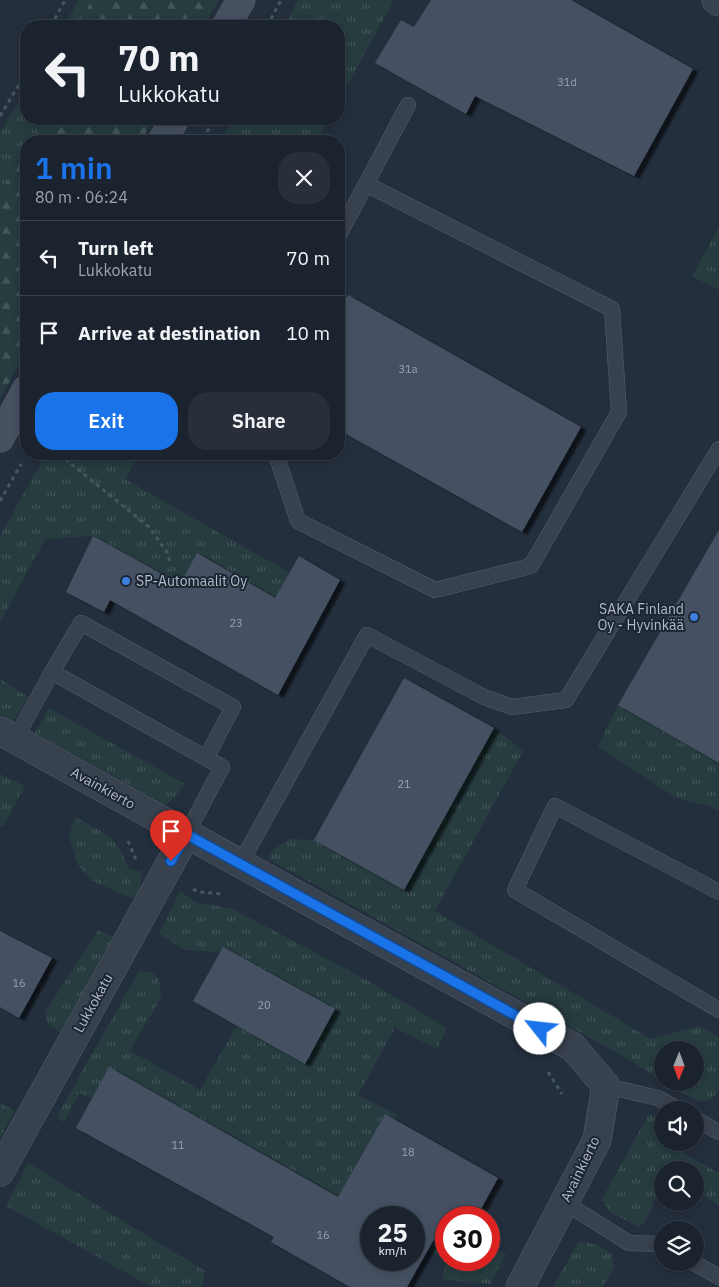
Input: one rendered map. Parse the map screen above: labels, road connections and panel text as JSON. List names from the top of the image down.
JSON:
{
  "streets": {
    "street": ["Avainkierto", "Lukkokatu"]
  },
  "crossings": [
    ["Avainkierto", "Lukkokatu"]
  ],
  "places": ["SP-Automaalit Oy", "SAKA Finland Oy - Hyvinkää"],
  "house_numbers": [
    "31d",
    "31a",
    "23",
    "21",
    "16",
    "20",
    "11",
    "18",
    "16"
  ],
  "north": "bottom",
  "page": {
    "turn": ["70 m", "Lukkokatu"],
    "heading": ["1 min", "80 m · 06:24"],
    "list": [
      {
        "name": "Turn left",
        "note": "Lukkokatu",
        "value": "70 m"
      },
      {
        "name": "Arrive at destination",
        "value": "10 m"
      }
    ],
    "buttons": ["Exit", "Share"],
    "speed": "25 km/h",
    "limit": "30"
  }
}
